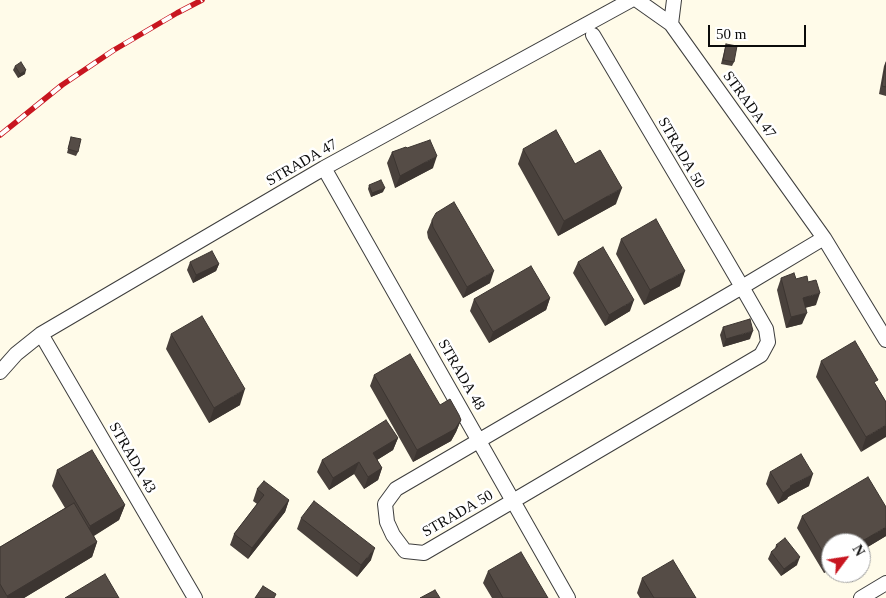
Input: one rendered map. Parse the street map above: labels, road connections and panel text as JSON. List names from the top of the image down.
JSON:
{
  "streets": {
    "street": [
      "STRADA 47",
      "STRADA 50",
      "STRADA 48",
      "STRADA 43"
    ]
  },
  "crossings": [
    ["STRADA 47", "STRADA 50"],
    ["STRADA 47", "STRADA 48"],
    ["STRADA 47", "STRADA 43"],
    ["STRADA 50", "STRADA 48"]
  ],
  "scale_bar": "50 m",
  "north": "top right"
}
